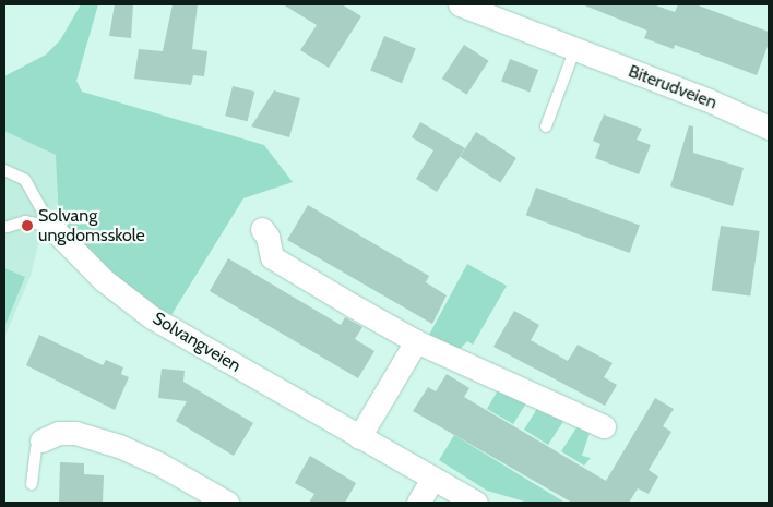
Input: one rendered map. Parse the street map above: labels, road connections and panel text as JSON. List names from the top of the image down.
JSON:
{
  "streets": {
    "street": ["Biterudveien", "Solvangveien"]
  },
  "places": ["Solvang ungdomsskole"]
}
